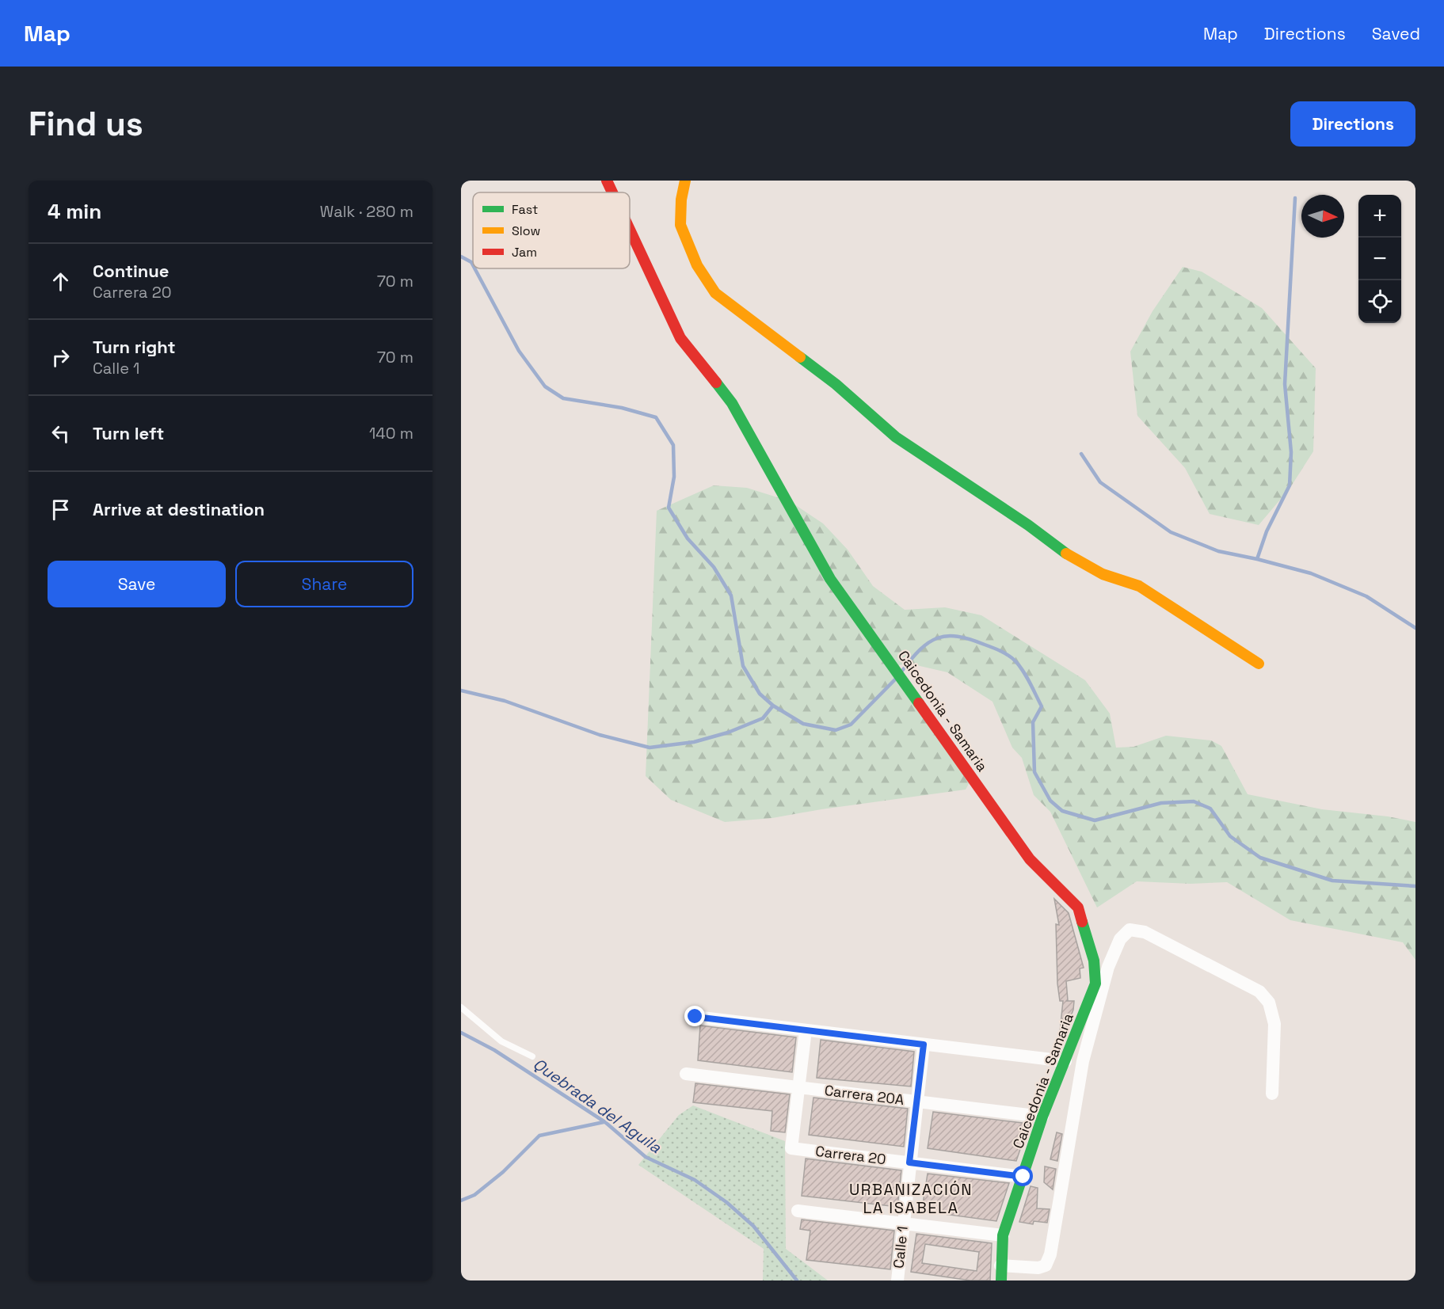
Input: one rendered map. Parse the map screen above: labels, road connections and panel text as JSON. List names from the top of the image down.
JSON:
{
  "streets": {
    "street": [
      "Caicedonia - Samaria",
      "Carrera 20A",
      "Carrera 20",
      "Calle 1"
    ]
  },
  "crossings": [
    ["Caicedonia - Samaria", "Carrera 20A"],
    ["Caicedonia - Samaria", "Carrera 20"],
    ["Carrera 20A", "Carrera 20"],
    ["Carrera 20A", "Calle 1"],
    ["Carrera 20", "Calle 1"]
  ],
  "districts": ["URBANIZACIÓN LA ISABELA"],
  "water": ["Quebrada del Aguila"],
  "legend": ["Fast", "Slow", "Jam"],
  "north": "right",
  "page": {
    "header": "Map",
    "nav": ["Map", "Directions", "Saved"],
    "buttons": [
      "Directions",
      ["Save", "Share"]
    ],
    "title": "Find us",
    "heading": ["4 min", "Walk · 280 m"],
    "map_buttons": ["+", "−"],
    "list": [
      ["Continue", "Carrera 20", "70 m"],
      ["Turn right", "Calle 1", "70 m"],
      ["Turn left", "140 m"],
      "Arrive at destination"
    ]
  }
}
